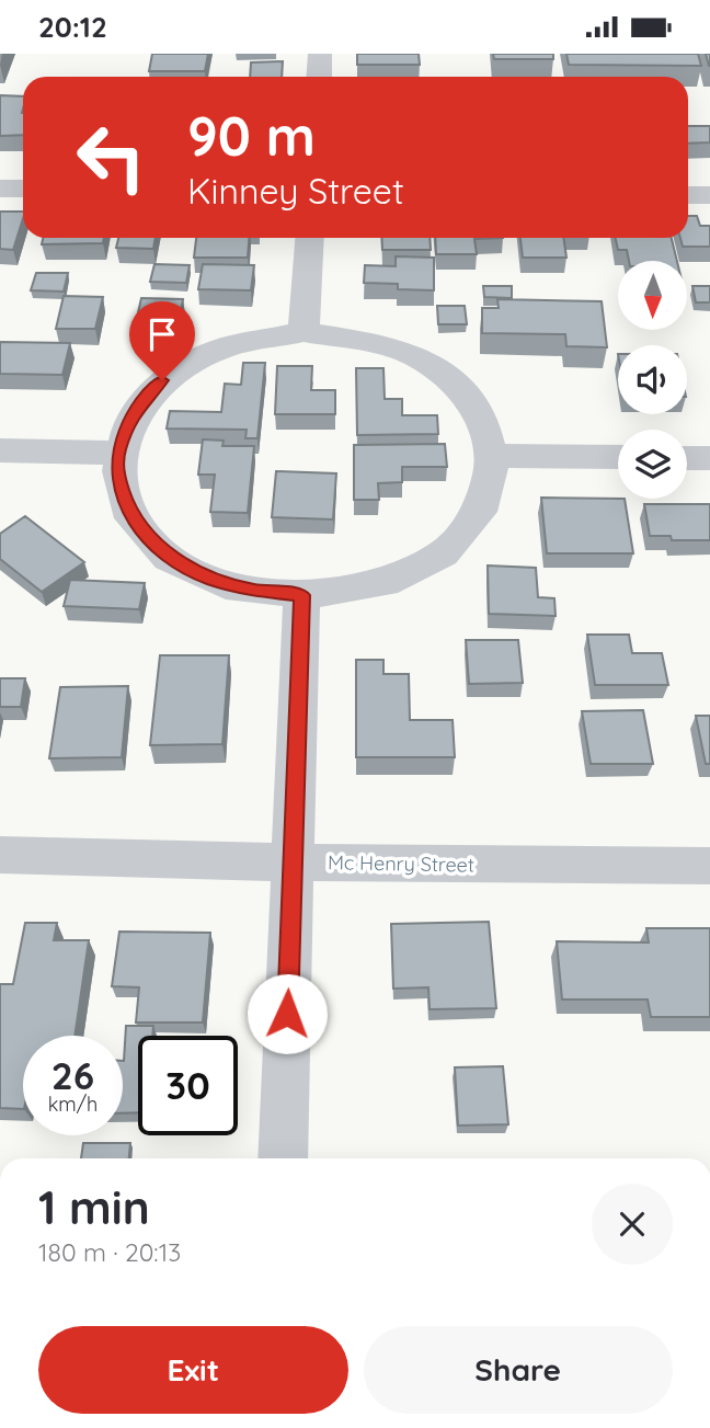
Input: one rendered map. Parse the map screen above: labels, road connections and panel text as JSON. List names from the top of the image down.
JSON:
{
  "streets": {
    "street": ["Mc Henry Street"]
  },
  "north": "bottom",
  "page": {
    "status": "20:12",
    "turn": ["90 m", "Kinney Street"],
    "speed": "26 km/h",
    "limit": "30",
    "heading": ["1 min", "180 m · 20:13"],
    "buttons": ["Exit", "Share"]
  }
}
